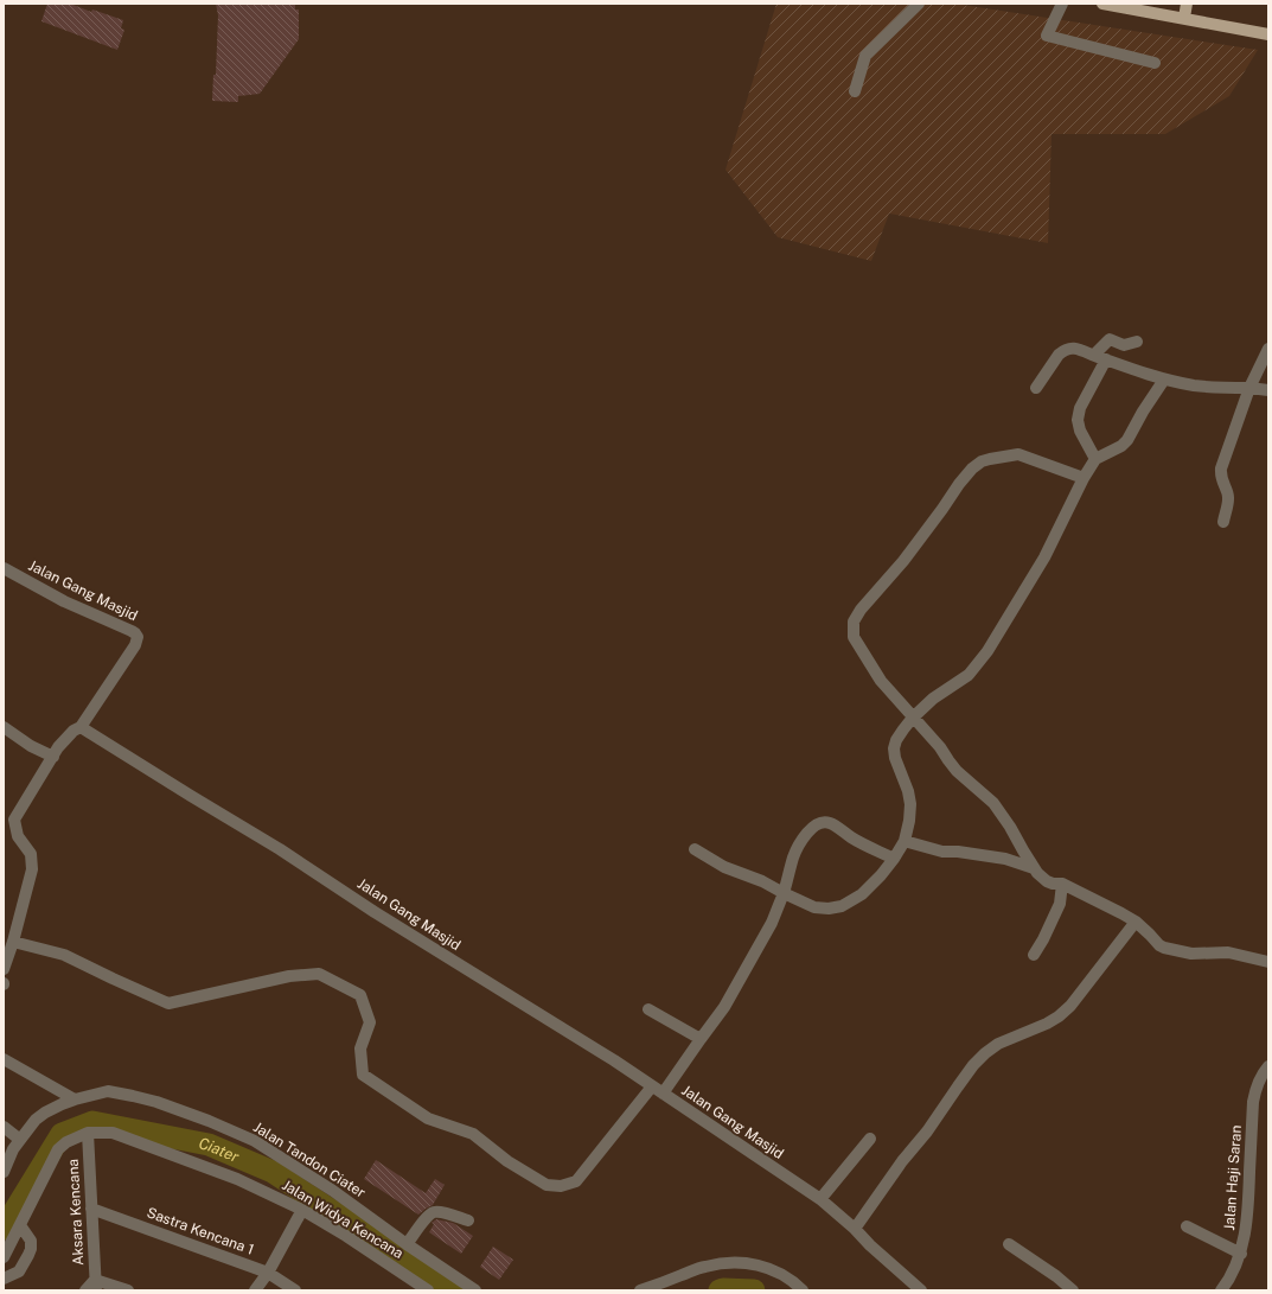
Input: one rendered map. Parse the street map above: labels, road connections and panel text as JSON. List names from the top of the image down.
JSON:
{
  "streets": {
    "street": [
      "Jalan Gang Masjid",
      "Jalan Tandon Ciater",
      "Jalan Haji Saran",
      "Aksara Kencana",
      "Jalan Widya Kencana",
      "Sastra Kencana 1"
    ]
  },
  "crossings": [
    ["Aksara Kencana", "Jalan Widya Kencana"],
    ["Aksara Kencana", "Sastra Kencana 1"]
  ],
  "water": ["Ciater"]
}
